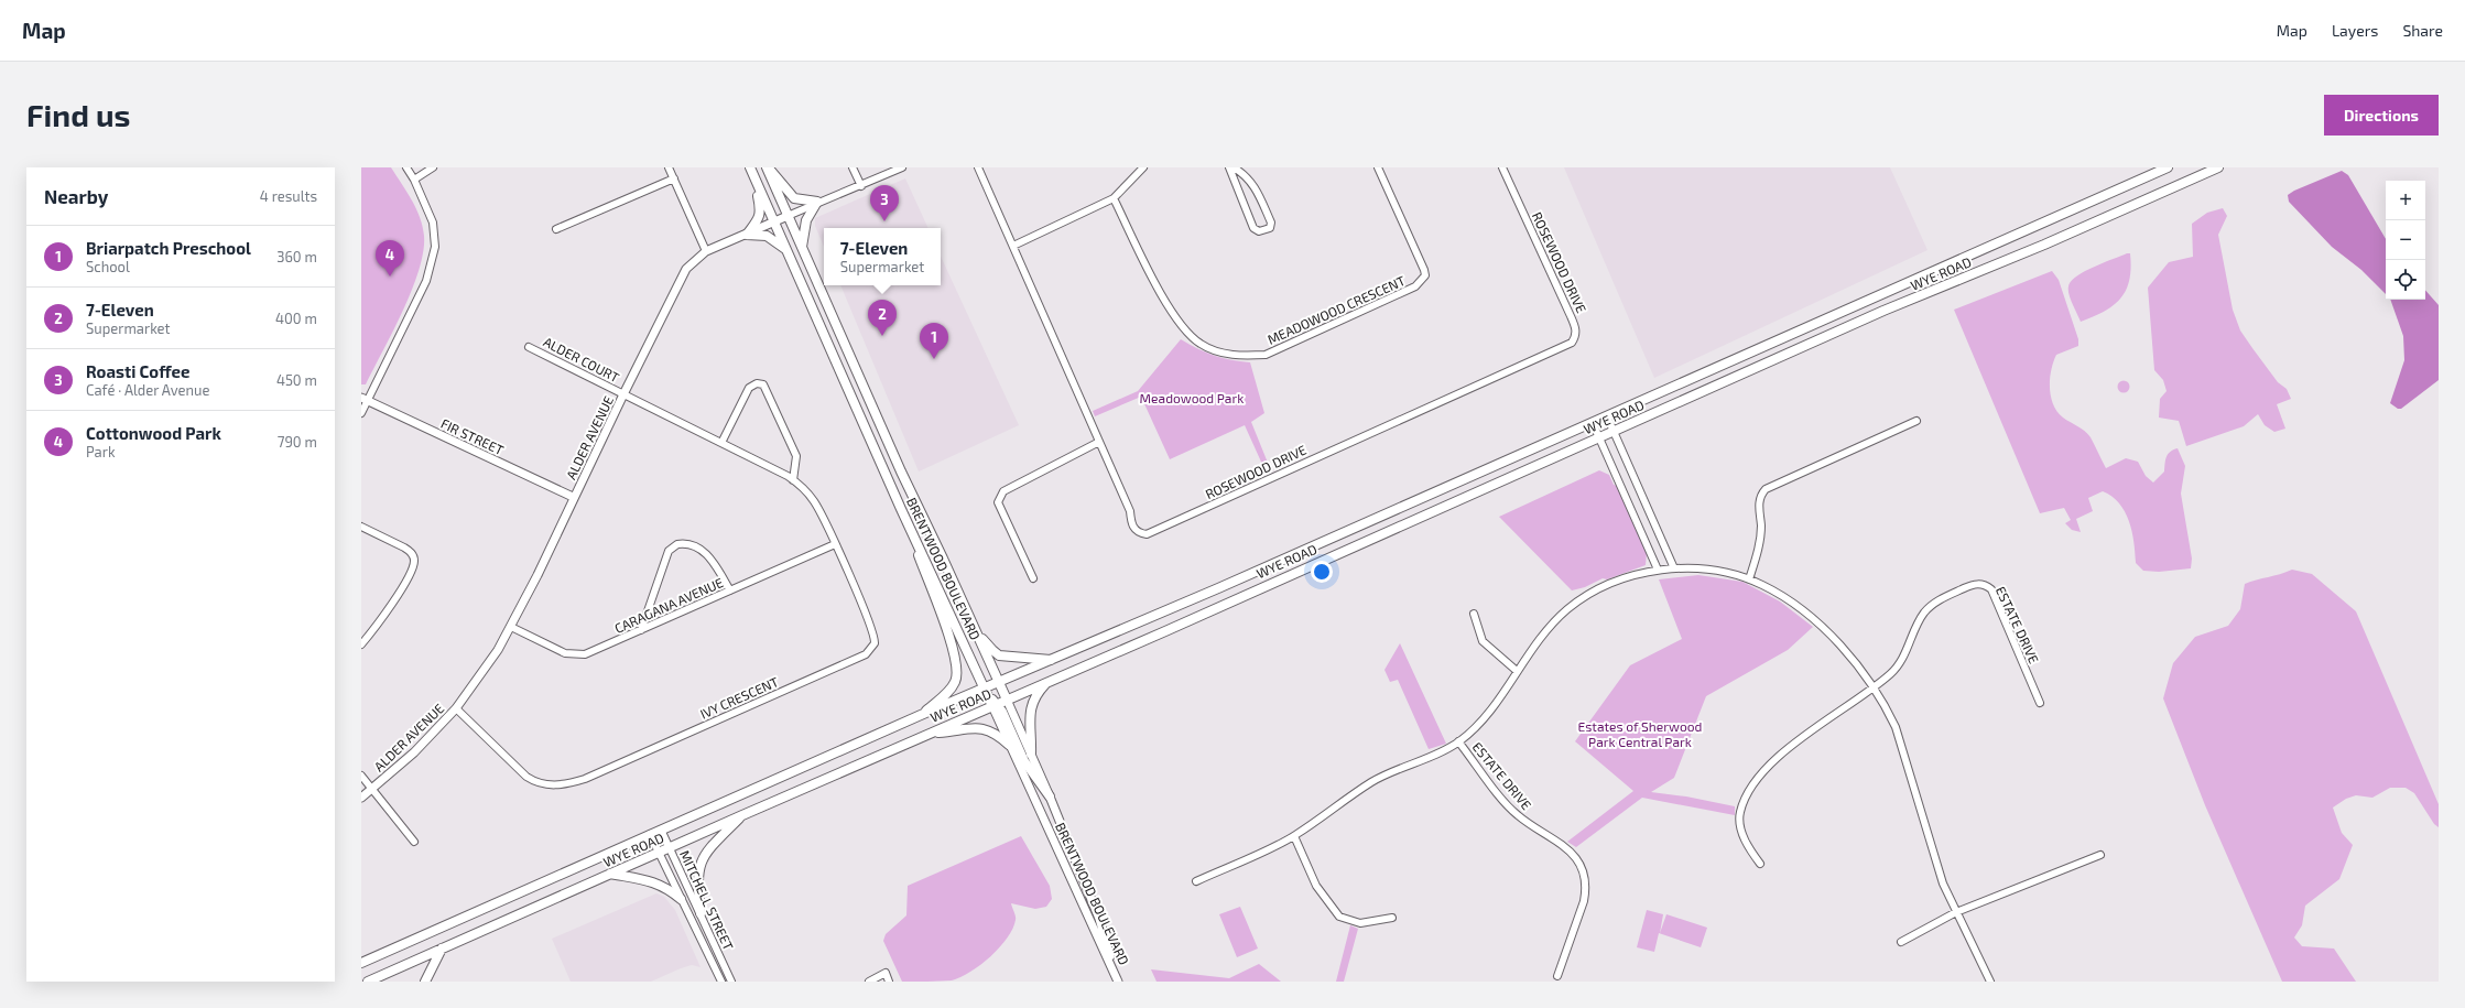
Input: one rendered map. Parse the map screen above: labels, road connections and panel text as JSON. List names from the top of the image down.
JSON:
{
  "streets": {
    "main road": ["WYE ROAD", "BRENTWOOD BOULEVARD"],
    "street": [
      "ROSEWOOD DRIVE",
      "MEADOWOOD CRESCENT",
      "ALDER COURT",
      "FIR STREET",
      "ALDER AVENUE",
      "CARAGANA AVENUE",
      "ESTATE DRIVE",
      "IVY CRESCENT",
      "MITCHELL STREET"
    ]
  },
  "crossings": [
    ["WYE ROAD", "BRENTWOOD BOULEVARD"],
    ["WYE ROAD", "MITCHELL STREET"],
    ["ALDER COURT", "ALDER AVENUE"],
    ["ALDER COURT", "IVY CRESCENT"],
    ["FIR STREET", "ALDER AVENUE"],
    ["ALDER AVENUE", "BRENTWOOD BOULEVARD"],
    ["ALDER AVENUE", "CARAGANA AVENUE"],
    ["ALDER AVENUE", "IVY CRESCENT"],
    ["CARAGANA AVENUE", "IVY CRESCENT"]
  ],
  "parks": ["Meadowood Park", "Estates of Sherwood Park Central Park"],
  "page": {
    "header": "Map",
    "nav": ["Map", "Layers", "Share"],
    "buttons": "Directions",
    "title": "Find us",
    "heading": ["Nearby", "4 results"],
    "map_buttons": ["+", "−"],
    "pins": [
      "3",
      "4",
      "2",
      "1"
    ],
    "list": [
      {
        "mark": "1",
        "name": "Briarpatch Preschool",
        "note": "School",
        "value": "360 m"
      },
      {
        "mark": "2",
        "name": "7-Eleven",
        "note": "Supermarket",
        "value": "400 m"
      },
      {
        "mark": "3",
        "name": "Roasti Coffee",
        "note": "Café · Alder Avenue",
        "value": "450 m"
      },
      {
        "mark": "4",
        "name": "Cottonwood Park",
        "note": "Park",
        "value": "790 m"
      }
    ],
    "popup": ["7-Eleven", "Supermarket"]
  }
}
